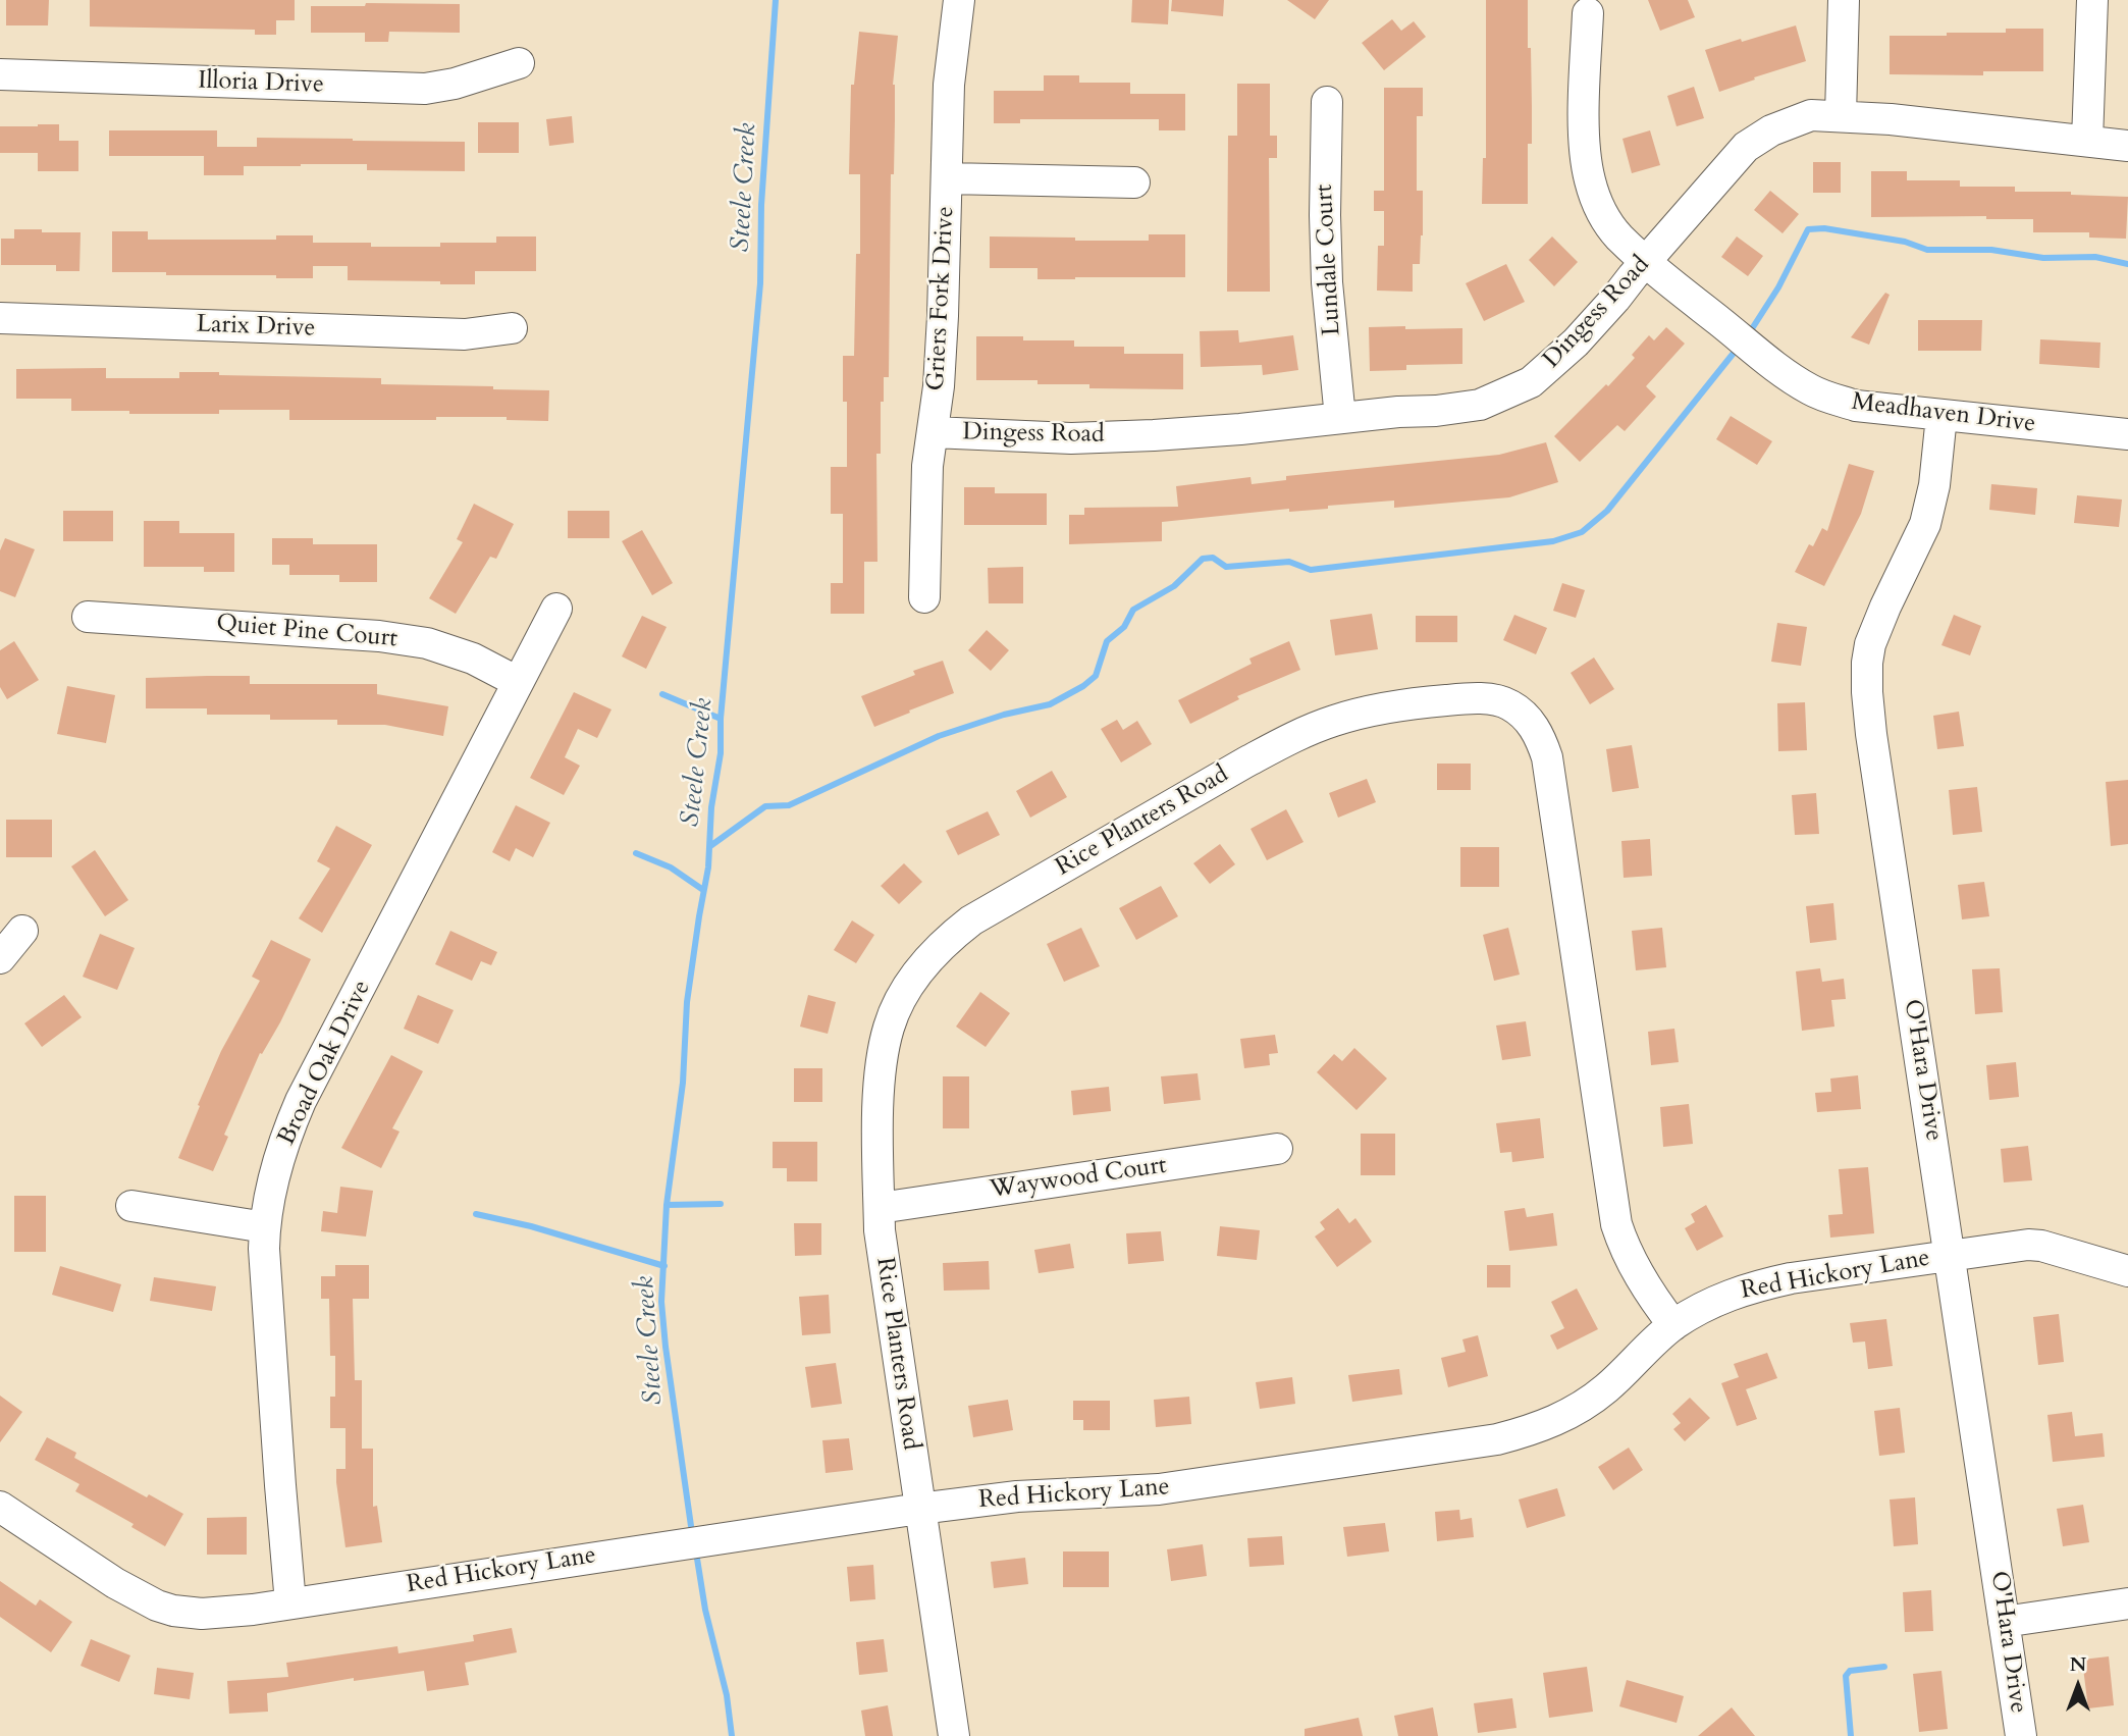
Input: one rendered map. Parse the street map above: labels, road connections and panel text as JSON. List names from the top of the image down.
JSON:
{
  "streets": {
    "street": [
      "Illoria Drive",
      "Lundale Court",
      "Griers Fork Drive",
      "Dingess Road",
      "Larix Drive",
      "Meadhaven Drive",
      "Quiet Pine Court",
      "Rice Planters Road",
      "Broad Oak Drive",
      "O'Hara Drive",
      "Waywood Court",
      "Red Hickory Lane"
    ]
  },
  "crossings": [
    ["Lundale Court", "Dingess Road"],
    ["Griers Fork Drive", "Dingess Road"],
    ["Dingess Road", "Meadhaven Drive"],
    ["Meadhaven Drive", "O'Hara Drive"],
    ["Quiet Pine Court", "Broad Oak Drive"],
    ["Rice Planters Road", "Waywood Court"],
    ["Rice Planters Road", "Red Hickory Lane"],
    ["Broad Oak Drive", "Red Hickory Lane"],
    ["O'Hara Drive", "Red Hickory Lane"]
  ],
  "water": ["Steele Creek"],
  "north": "top"
}
